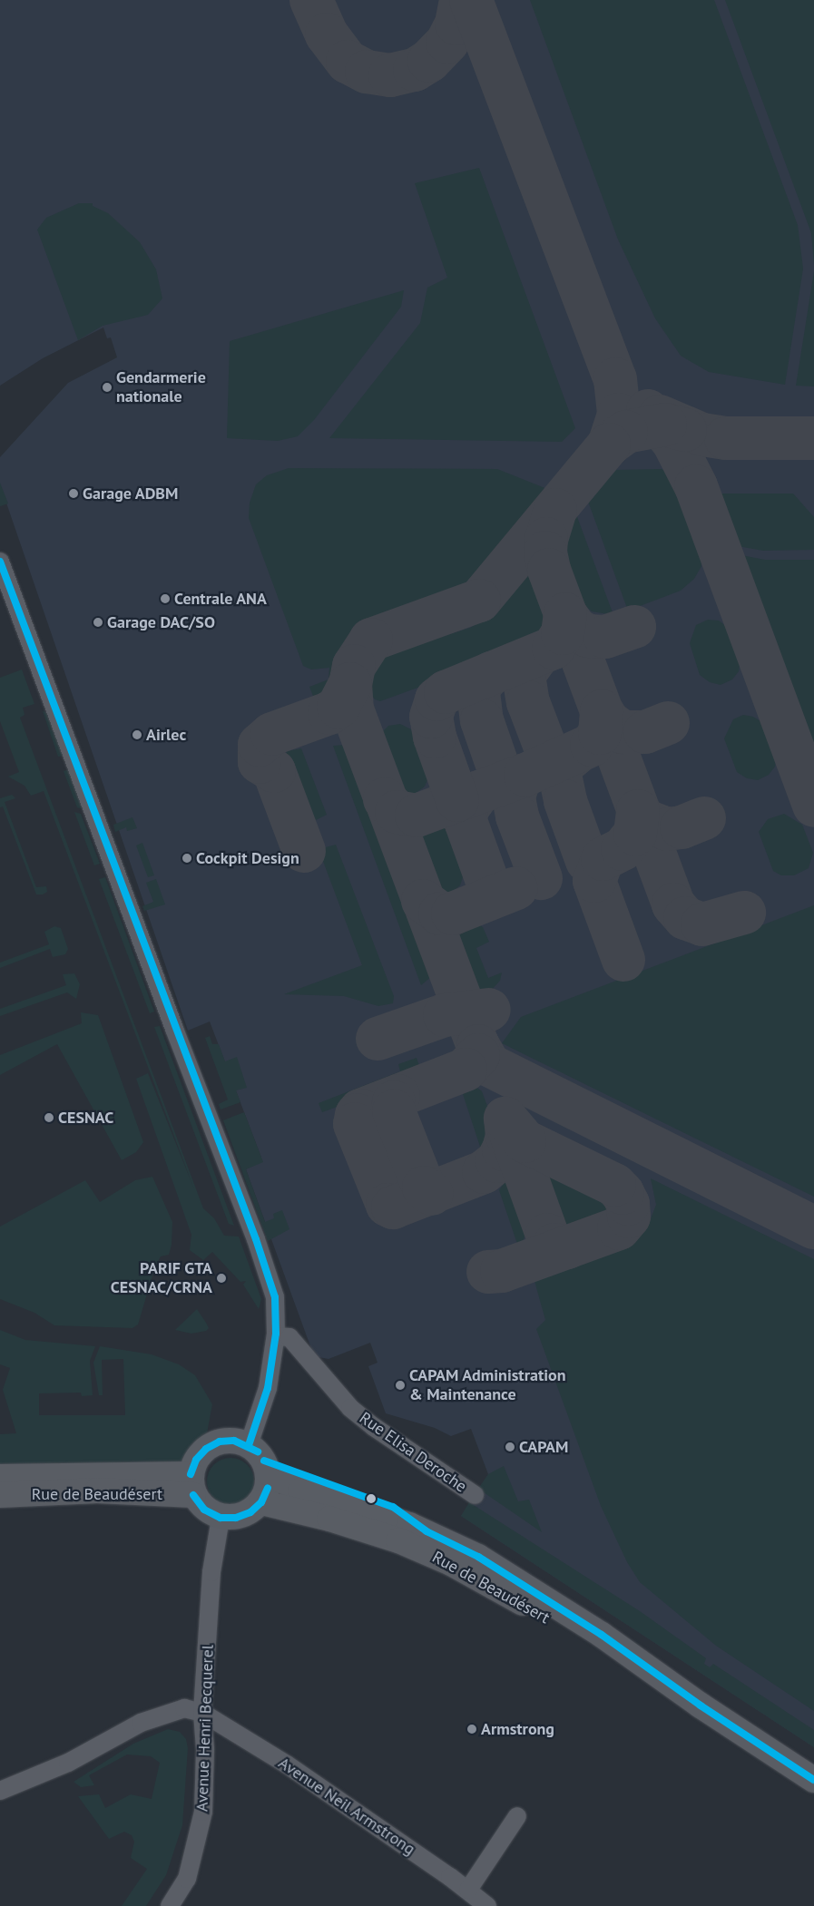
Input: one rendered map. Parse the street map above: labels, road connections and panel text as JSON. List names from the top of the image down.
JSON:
{
  "streets": {
    "main road": ["Rue de Beaudésert"],
    "street": ["Rue Elisa Deroche", "Avenue Henri Becquerel", "Avenue Neil Armstrong"]
  },
  "crossings": [
    ["Rue de Beaudésert", "Avenue Henri Becquerel"],
    ["Avenue Henri Becquerel", "Avenue Neil Armstrong"]
  ],
  "places": [
    "Gendarmerie nationale",
    "Garage ADBM",
    "Centrale ANA",
    "Garage DAC/SO",
    "Airlec",
    "Cockpit Design",
    "CESNAC",
    "PARIF GTA CESNAC/CRNA",
    "CAPAM Administration & Maintenance",
    "CAPAM",
    "Armstrong"
  ]
}
